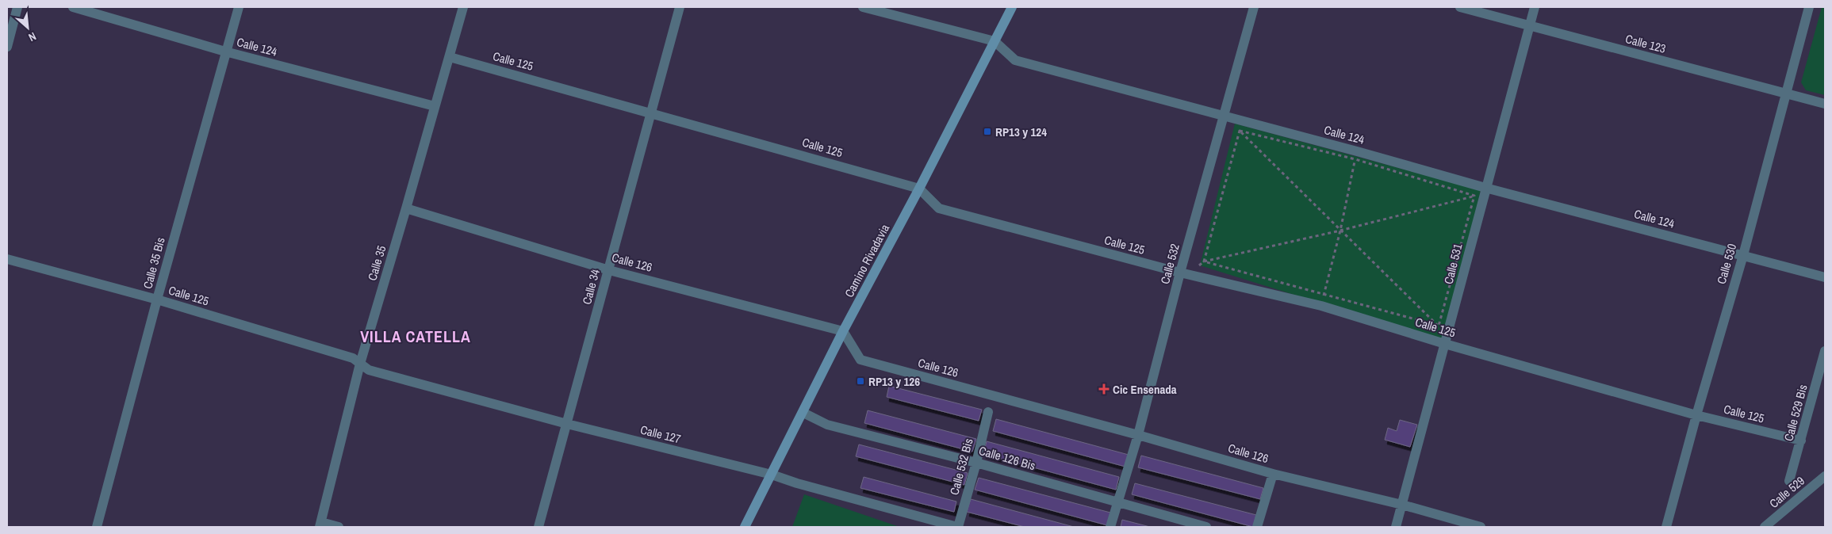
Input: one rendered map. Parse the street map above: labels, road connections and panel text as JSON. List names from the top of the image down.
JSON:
{
  "streets": {
    "main road": ["Camino Rivadavia"],
    "street": [
      "Calle 123",
      "Calle 124",
      "Calle 125",
      "Calle 126",
      "Calle 35 Bis",
      "Calle 35",
      "Calle 532",
      "Calle 531",
      "Calle 530",
      "Calle 34",
      "Calle 529 Bis",
      "Calle 127",
      "Calle 126 Bis",
      "Calle 532 Bis",
      "Calle 529"
    ]
  },
  "crossings": [
    ["Calle 123", "Calle 531"],
    ["Calle 123", "Calle 530"],
    ["Calle 124", "Camino Rivadavia"],
    ["Calle 124", "Calle 35 Bis"],
    ["Calle 124", "Calle 35"],
    ["Calle 124", "Calle 532"],
    ["Calle 124", "Calle 531"],
    ["Calle 124", "Calle 530"],
    ["Calle 125", "Camino Rivadavia"],
    ["Calle 125", "Calle 35 Bis"],
    ["Calle 125", "Calle 35"],
    ["Calle 125", "Calle 532"],
    ["Calle 125", "Calle 531"],
    ["Calle 125", "Calle 530"],
    ["Calle 125", "Calle 34"],
    ["Calle 125", "Calle 529 Bis"],
    ["Calle 125", "Calle 127"],
    ["Camino Rivadavia", "Calle 126"],
    ["Camino Rivadavia", "Calle 127"],
    ["Camino Rivadavia", "Calle 126 Bis"],
    ["Calle 126", "Calle 35"],
    ["Calle 126", "Calle 532"],
    ["Calle 126", "Calle 531"],
    ["Calle 126", "Calle 34"],
    ["Calle 35", "Calle 127"],
    ["Calle 532", "Calle 126 Bis"],
    ["Calle 34", "Calle 127"],
    ["Calle 127", "Calle 532 Bis"],
    ["Calle 126 Bis", "Calle 532 Bis"]
  ],
  "districts": ["VILLA CATELLA"],
  "places": {
    "transit": ["RP13 y 124", "RP13 y 126"],
    "health": ["Cic Ensenada"]
  },
  "north": "bottom right"
}
